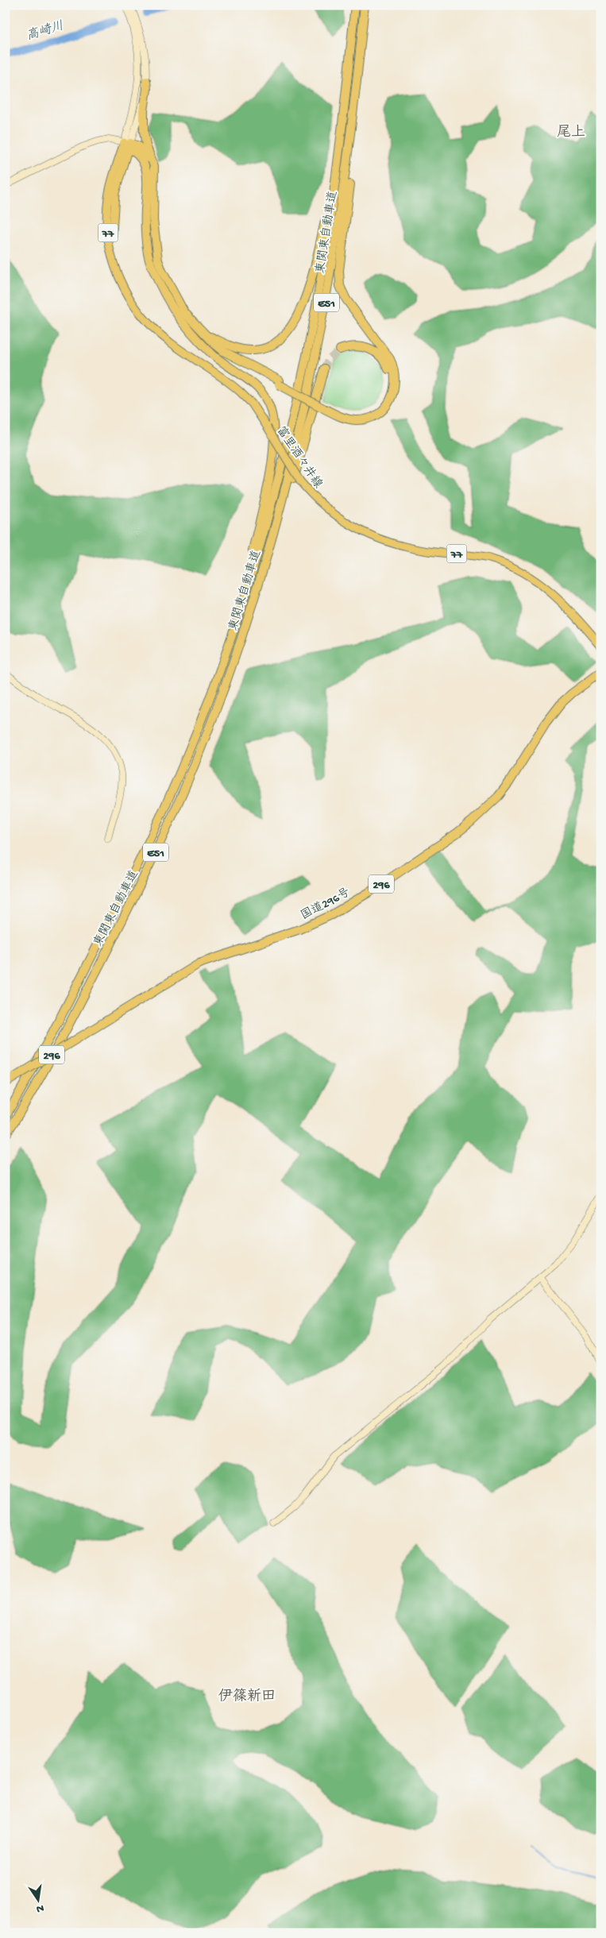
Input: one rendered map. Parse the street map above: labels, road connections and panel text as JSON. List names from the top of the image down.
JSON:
{
  "streets": {
    "highway": [
      "東関東自動車道",
      "E51",
      "296",
      "国道296号"
    ],
    "main road": ["77", "富里酒々井線"]
  },
  "districts": ["尾上", "伊篠新田"],
  "water": ["高崎川"],
  "north": "bottom"
}
